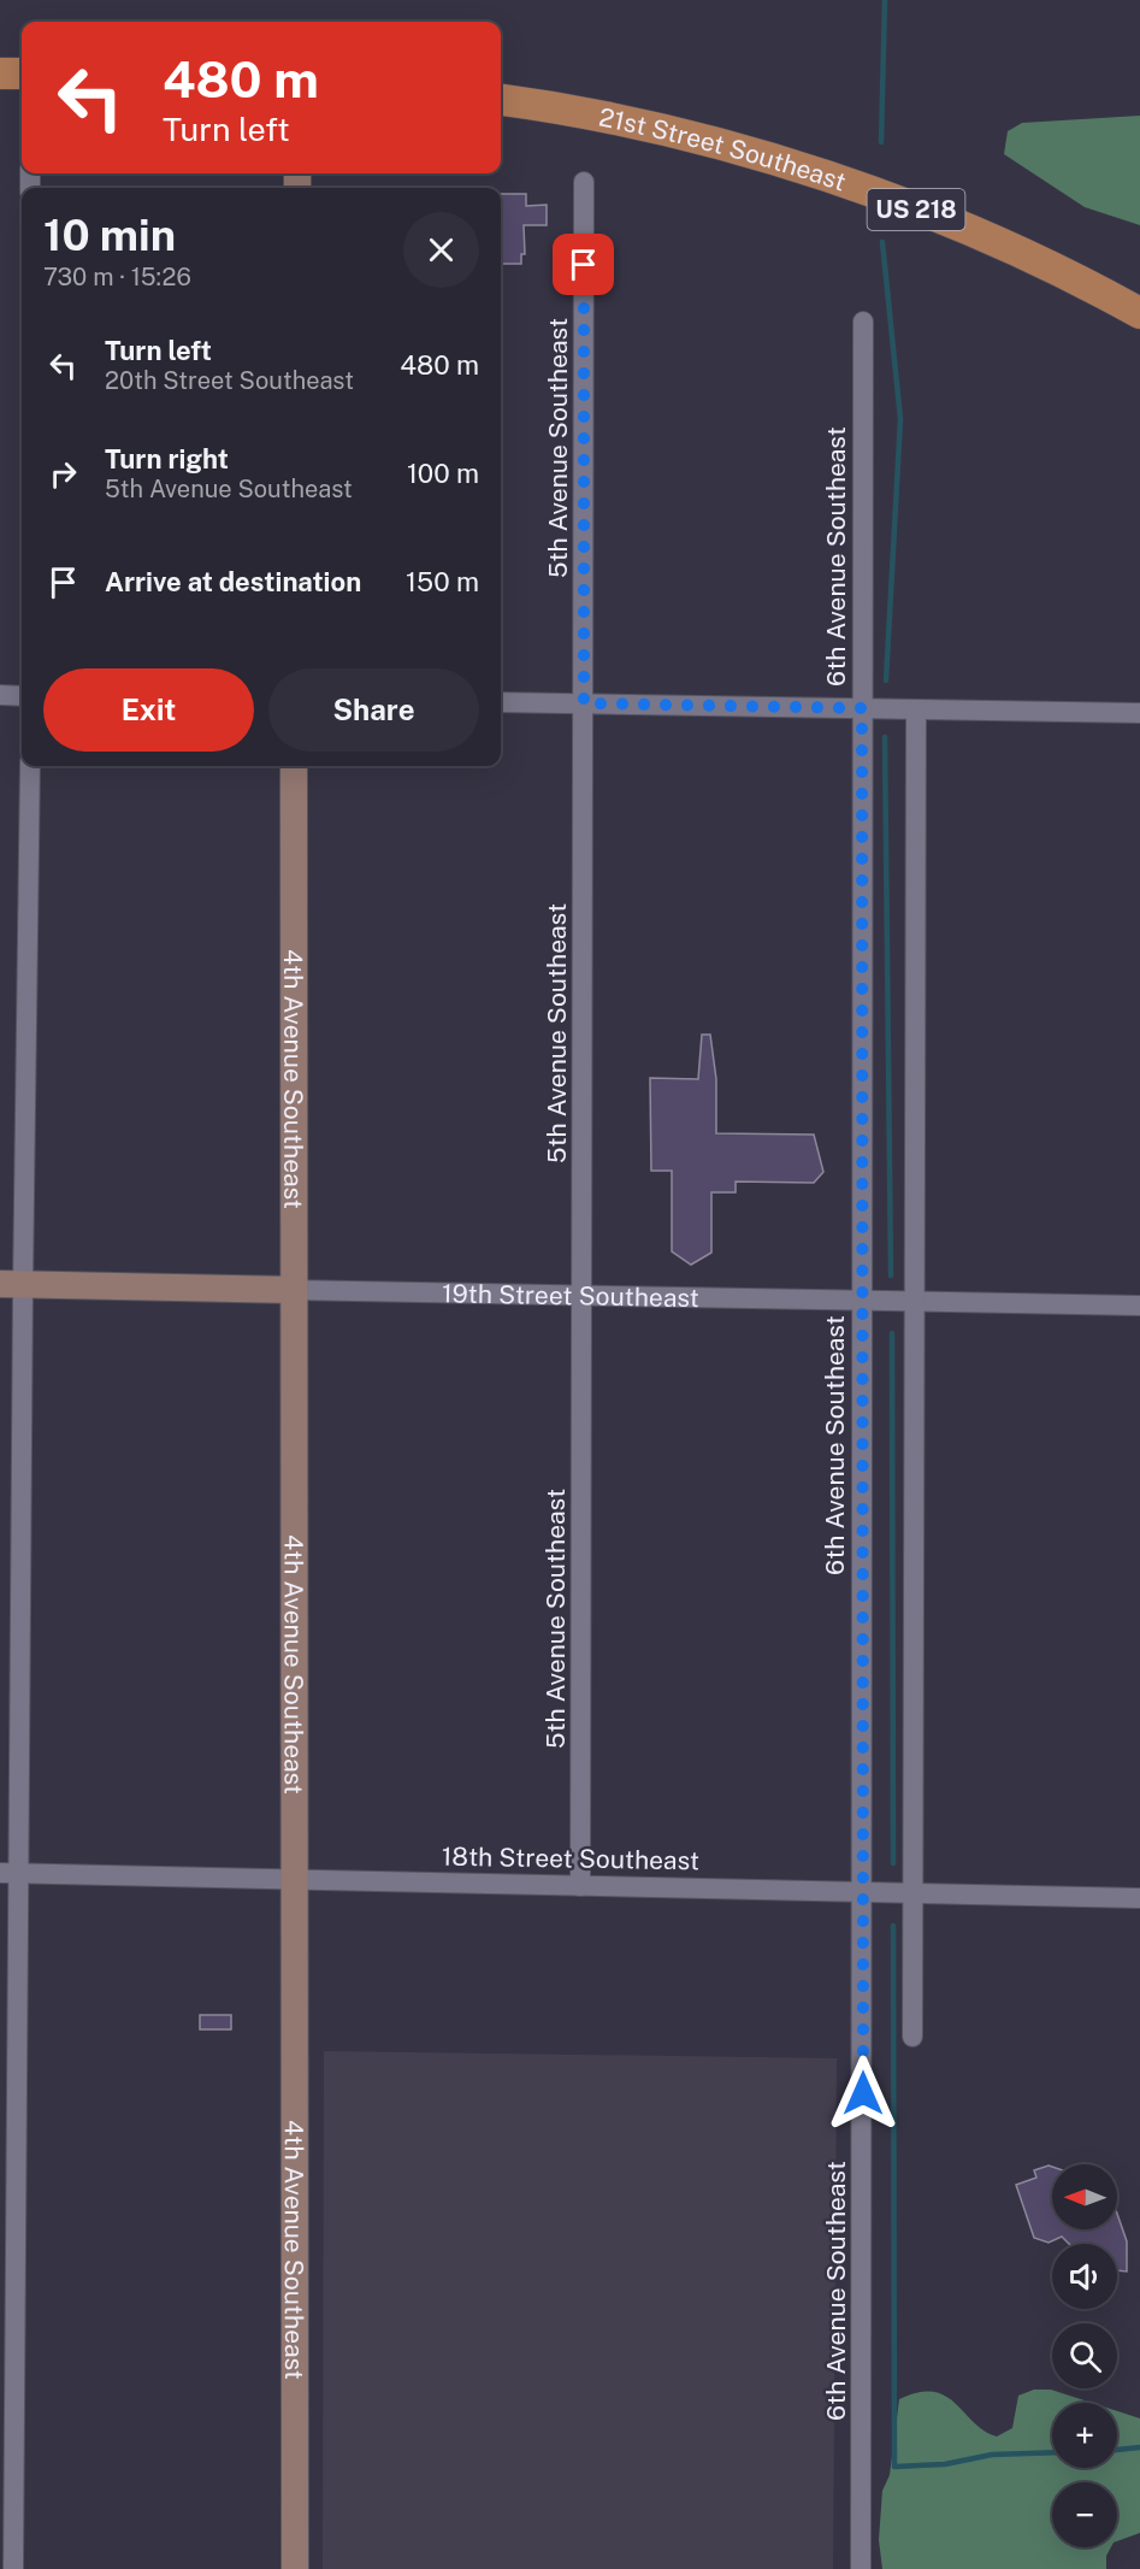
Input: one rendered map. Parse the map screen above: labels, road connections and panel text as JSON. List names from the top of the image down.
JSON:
{
  "streets": {
    "main road": ["21st Street Southeast", "US 218"],
    "street": [
      "5th Avenue Southeast",
      "6th Avenue Southeast",
      "4th Avenue Southeast",
      "19th Street Southeast",
      "18th Street Southeast"
    ]
  },
  "crossings": [
    ["5th Avenue Southeast", "19th Street Southeast"],
    ["5th Avenue Southeast", "18th Street Southeast"],
    ["6th Avenue Southeast", "19th Street Southeast"],
    ["6th Avenue Southeast", "18th Street Southeast"],
    ["4th Avenue Southeast", "19th Street Southeast"],
    ["4th Avenue Southeast", "18th Street Southeast"]
  ],
  "north": "left",
  "page": {
    "turn": ["480 m", "Turn left"],
    "heading": ["10 min", "730 m · 15:26"],
    "list": [
      {
        "name": "Turn left",
        "note": "20th Street Southeast",
        "value": "480 m"
      },
      {
        "name": "Turn right",
        "note": "5th Avenue Southeast",
        "value": "100 m"
      },
      {
        "name": "Arrive at destination",
        "value": "150 m"
      }
    ],
    "buttons": ["Exit", "Share"],
    "map_buttons": ["+", "−"]
  }
}
